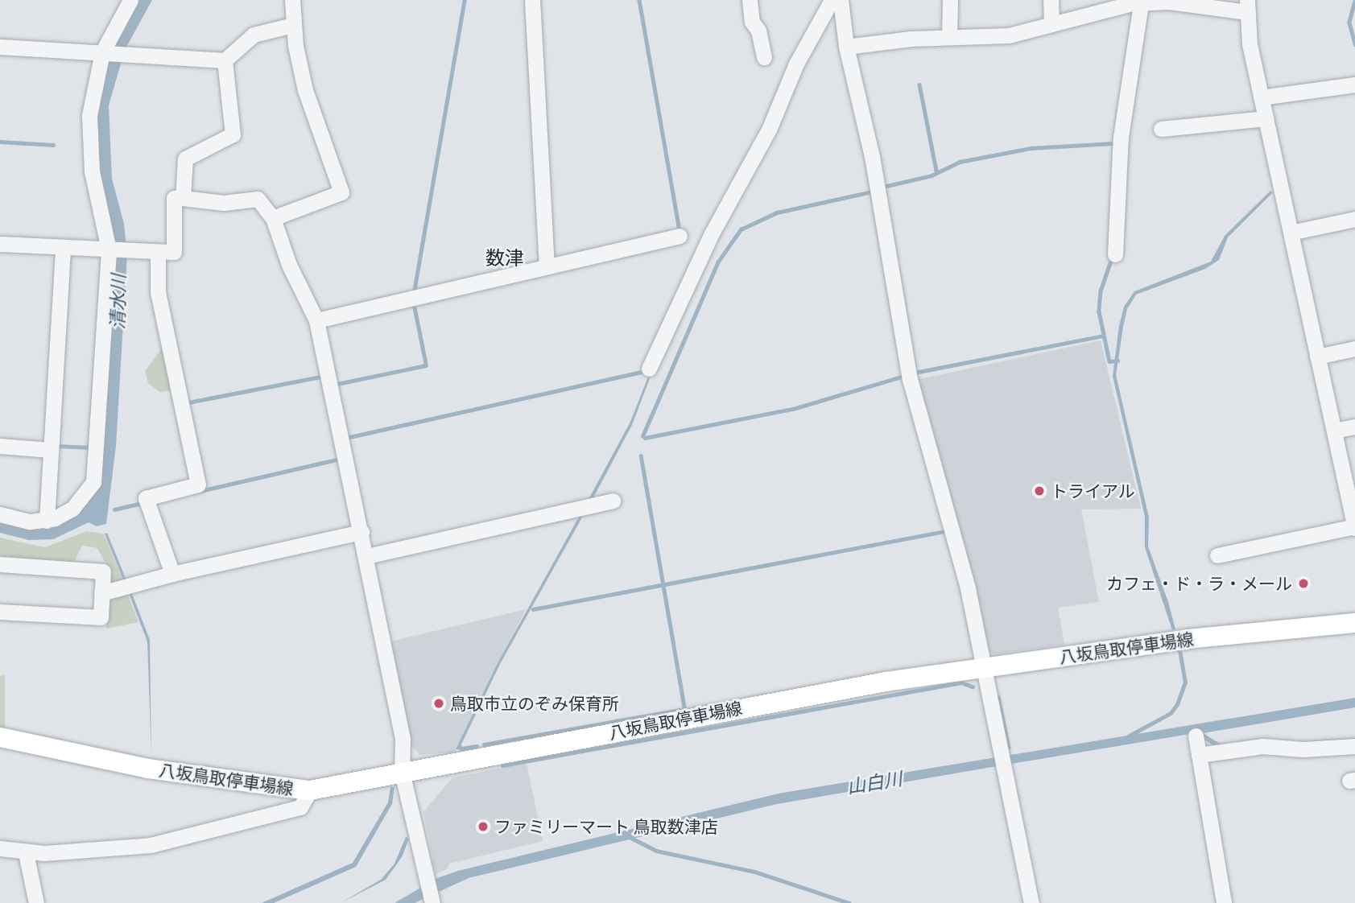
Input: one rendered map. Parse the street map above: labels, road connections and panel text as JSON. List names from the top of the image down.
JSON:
{
  "streets": {
    "main road": ["八坂鳥取停車場線"]
  },
  "districts": ["数津"],
  "water": ["清水川", "山白川"],
  "places": [
    "トライアル",
    "カフェ・ド・ラ・メール",
    "鳥取市立のぞみ保育所",
    "ファミリーマート 鳥取数津店"
  ]
}
